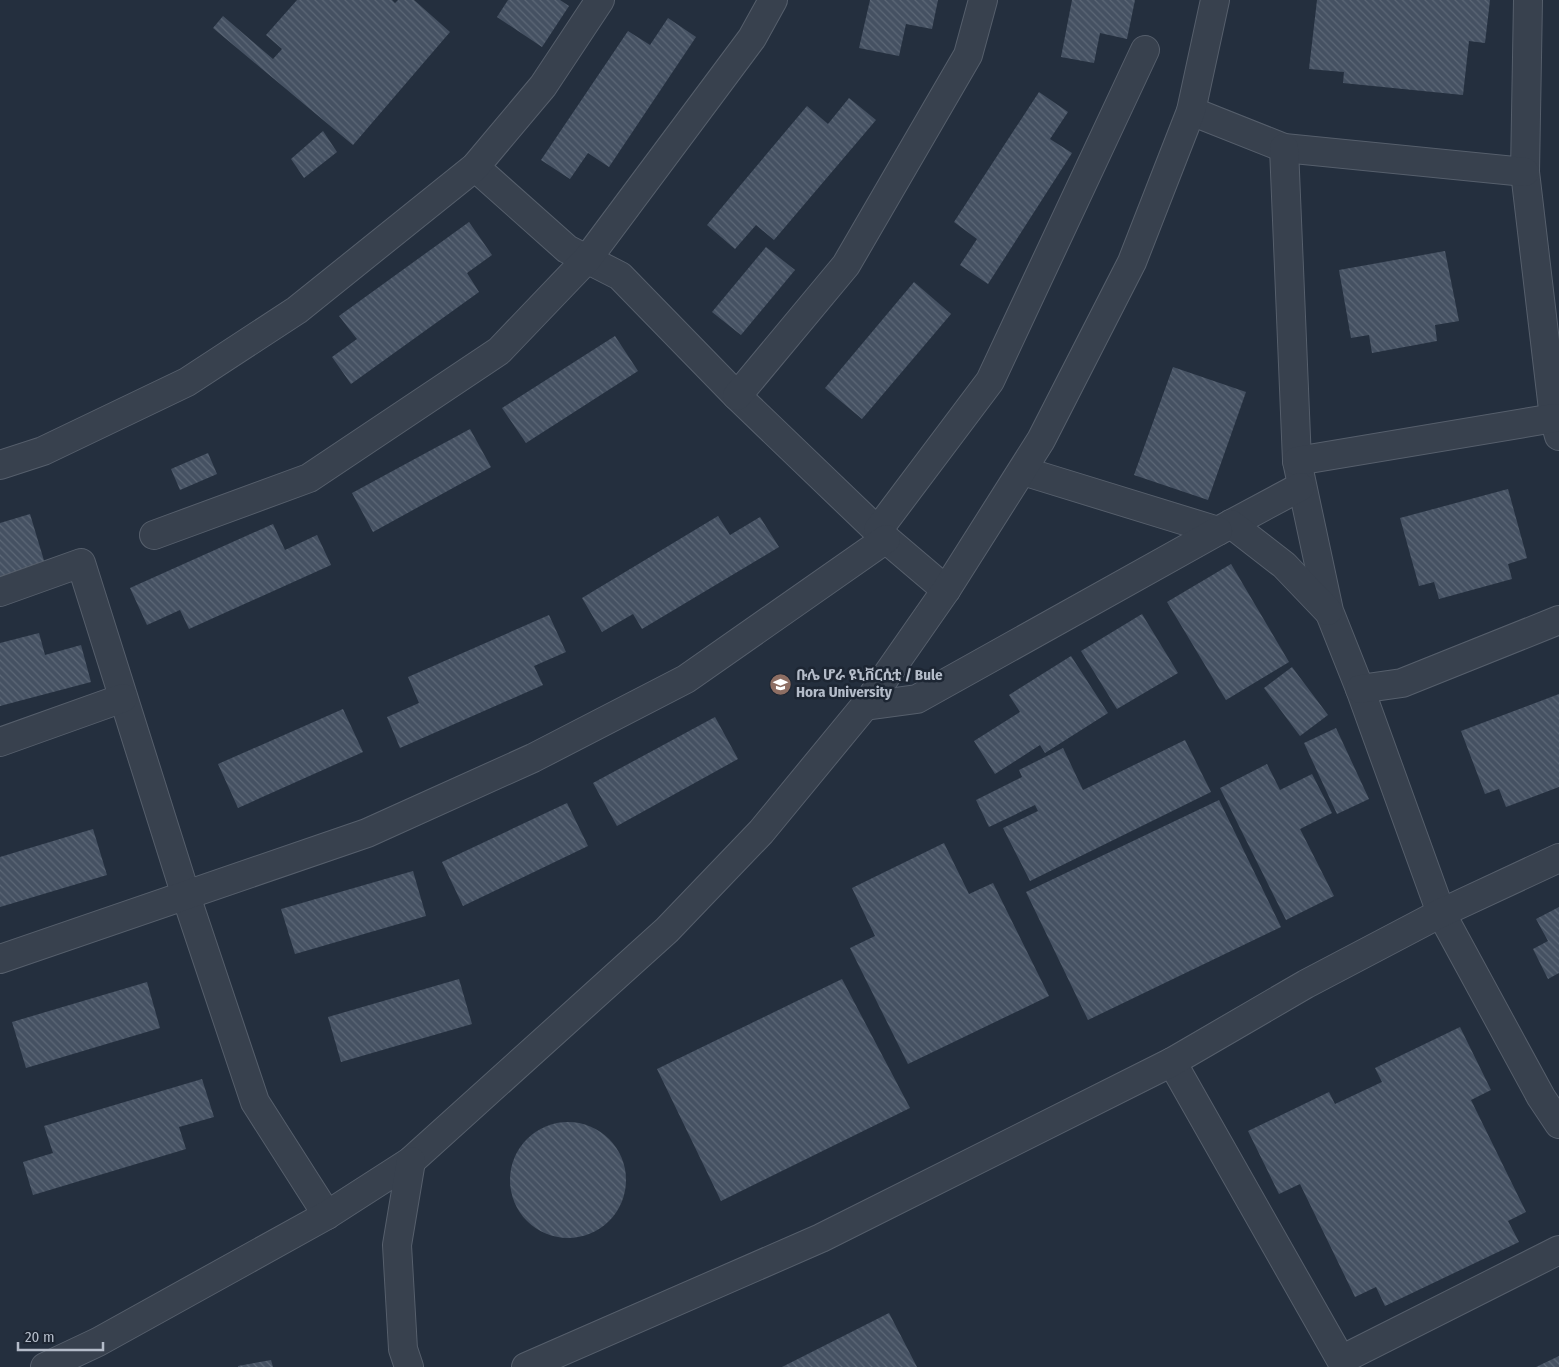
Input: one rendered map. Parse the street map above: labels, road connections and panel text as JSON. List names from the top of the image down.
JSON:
{
  "places": {
    "school or university": ["ቡሌ ሆራ ዩኒቨርሲቲ / Bule Hora University"]
  },
  "scale_bar": "20 m"
}
